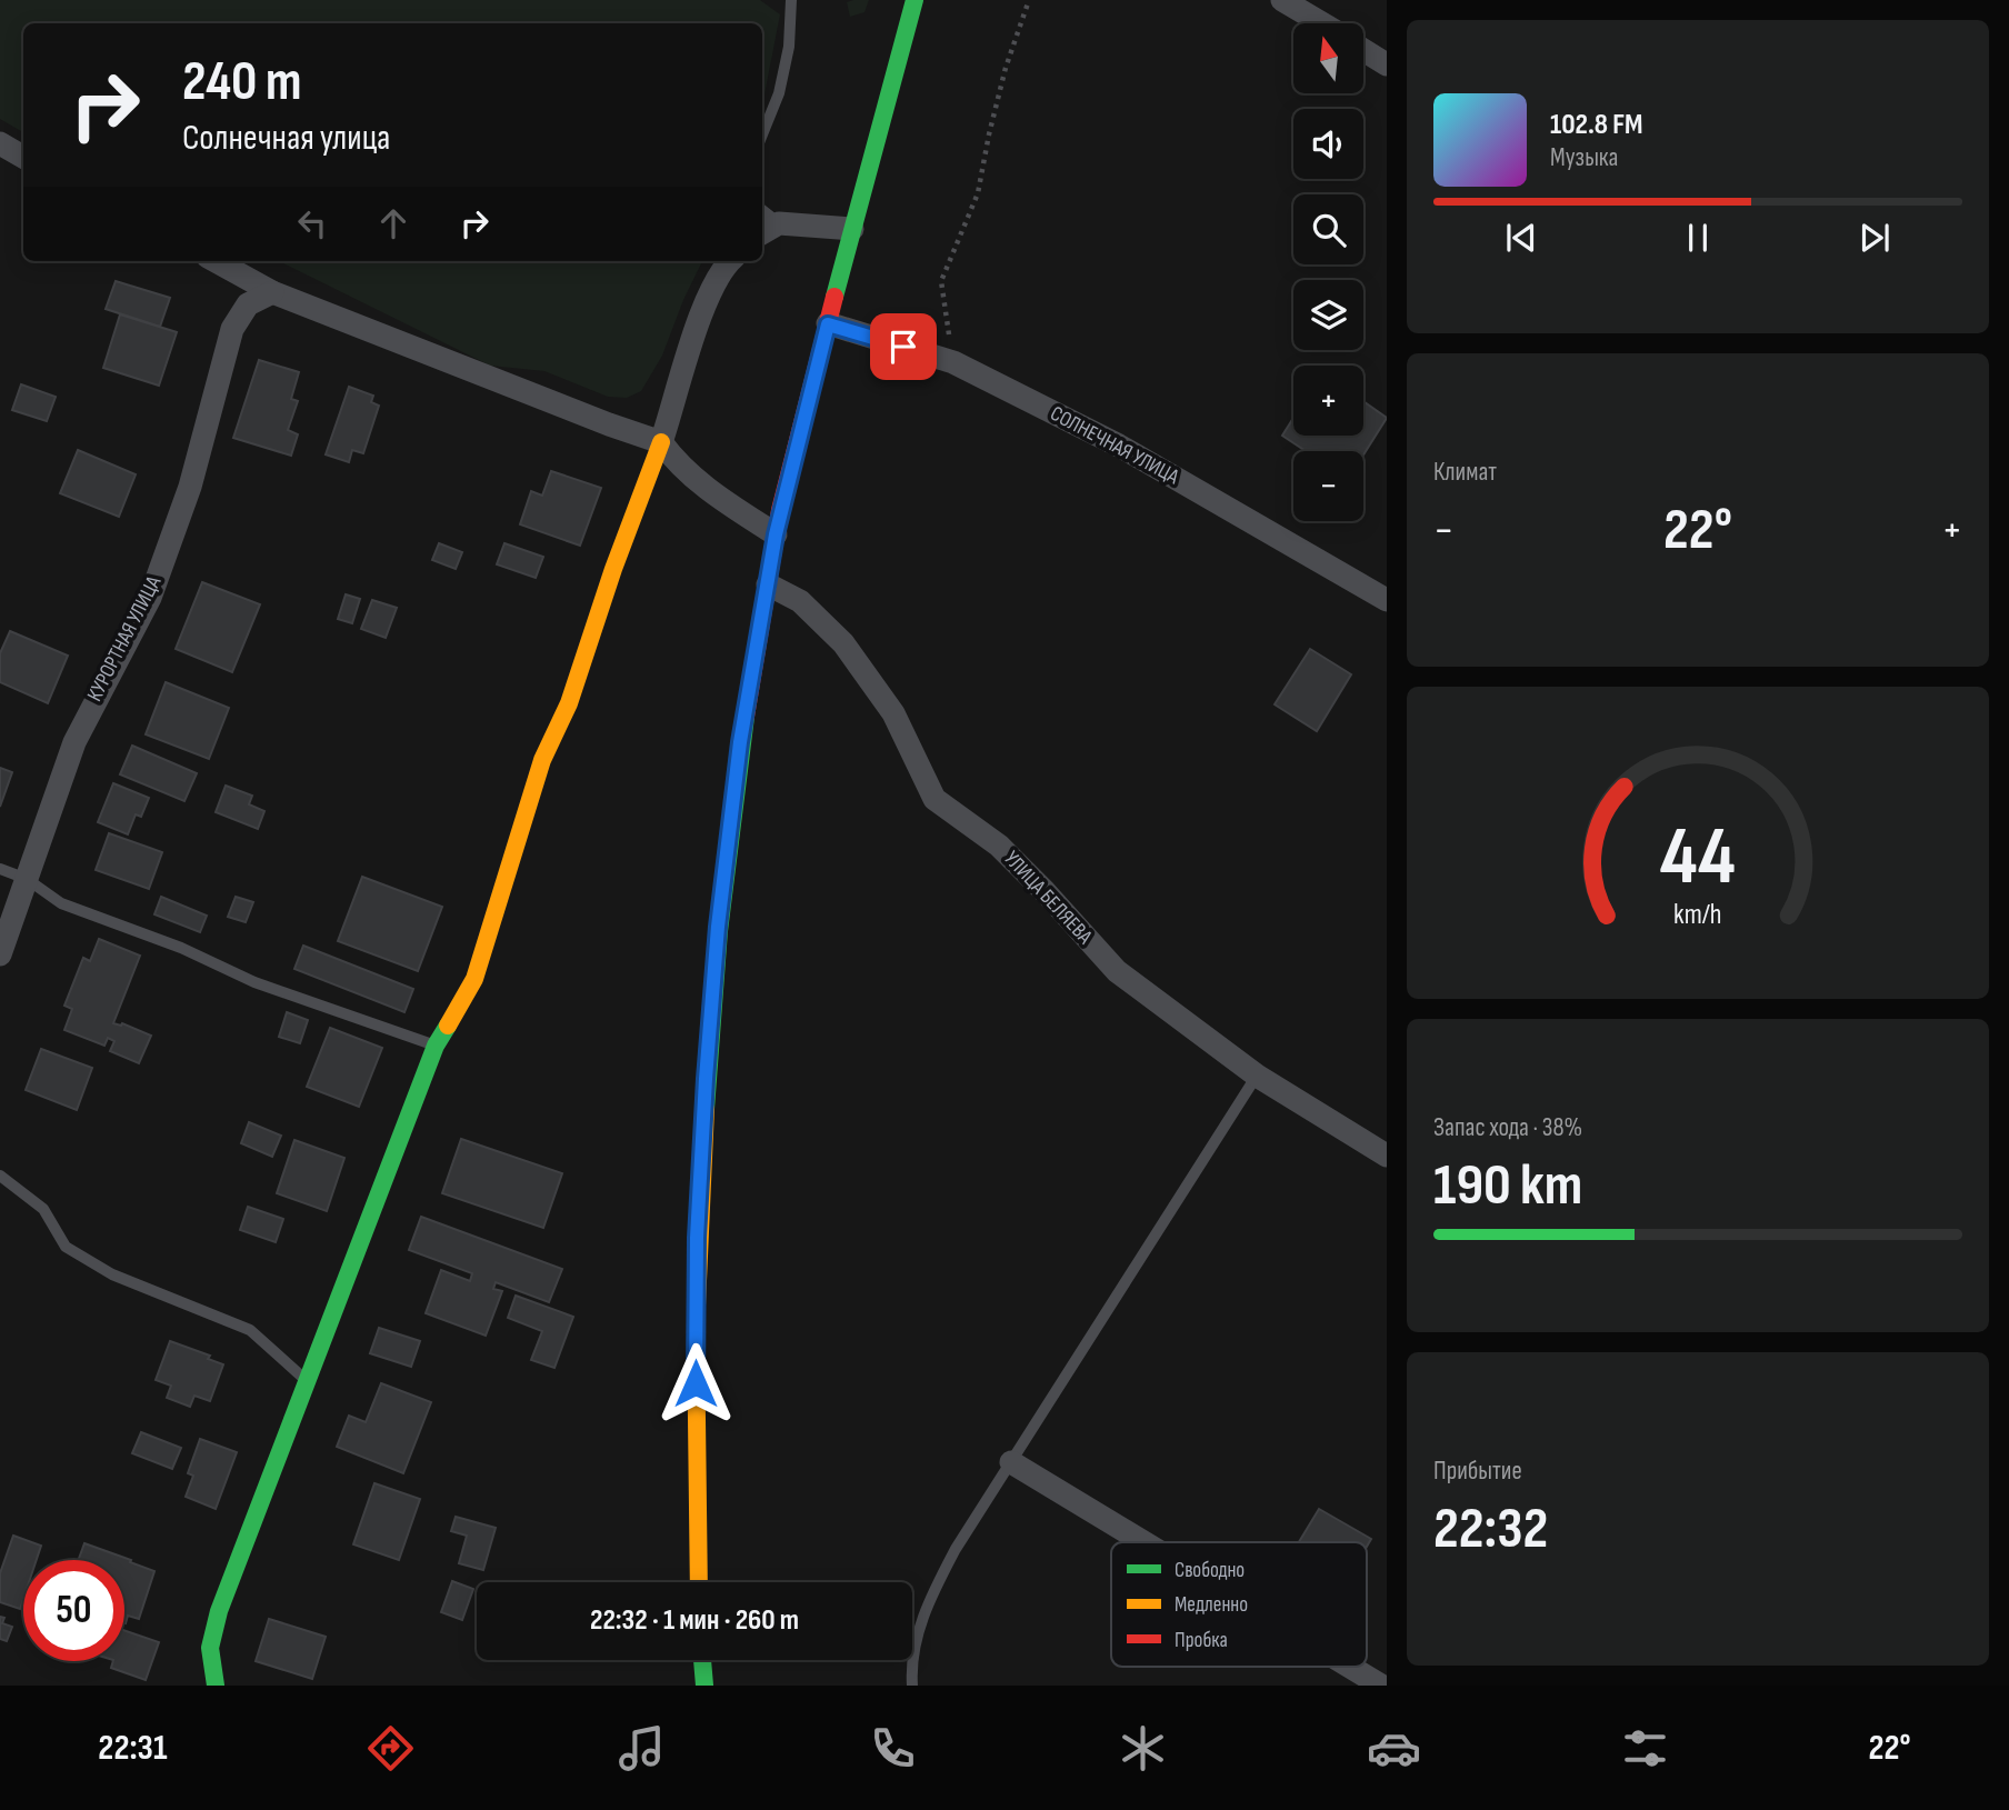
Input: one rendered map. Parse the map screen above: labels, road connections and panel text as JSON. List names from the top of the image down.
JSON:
{
  "streets": {
    "street": ["СОЛНЕЧНАЯ УЛИЦА", "КУРОРТНАЯ УЛИЦА", "УЛИЦА БЕЛЯЕВА"]
  },
  "legend": ["Свободно", "Медленно", "Пробка"],
  "north": "top",
  "page": {
    "map_buttons": ["+", "−"],
    "turn": ["240 m", "Солнечная улица"],
    "song": ["102.8 FM", "Музыка"],
    "tile": [
      "Климат",
      ["Запас хода · 38%", "190 km"],
      ["Прибытие", "22:32"]
    ],
    "heat": ["−", "22°", "+"],
    "limit": "50",
    "trip": "22:32 · 1 мин · 260 m",
    "tabs": ["22:31", "22°"],
    "gauge": ["44", "km/h"]
  }
}
